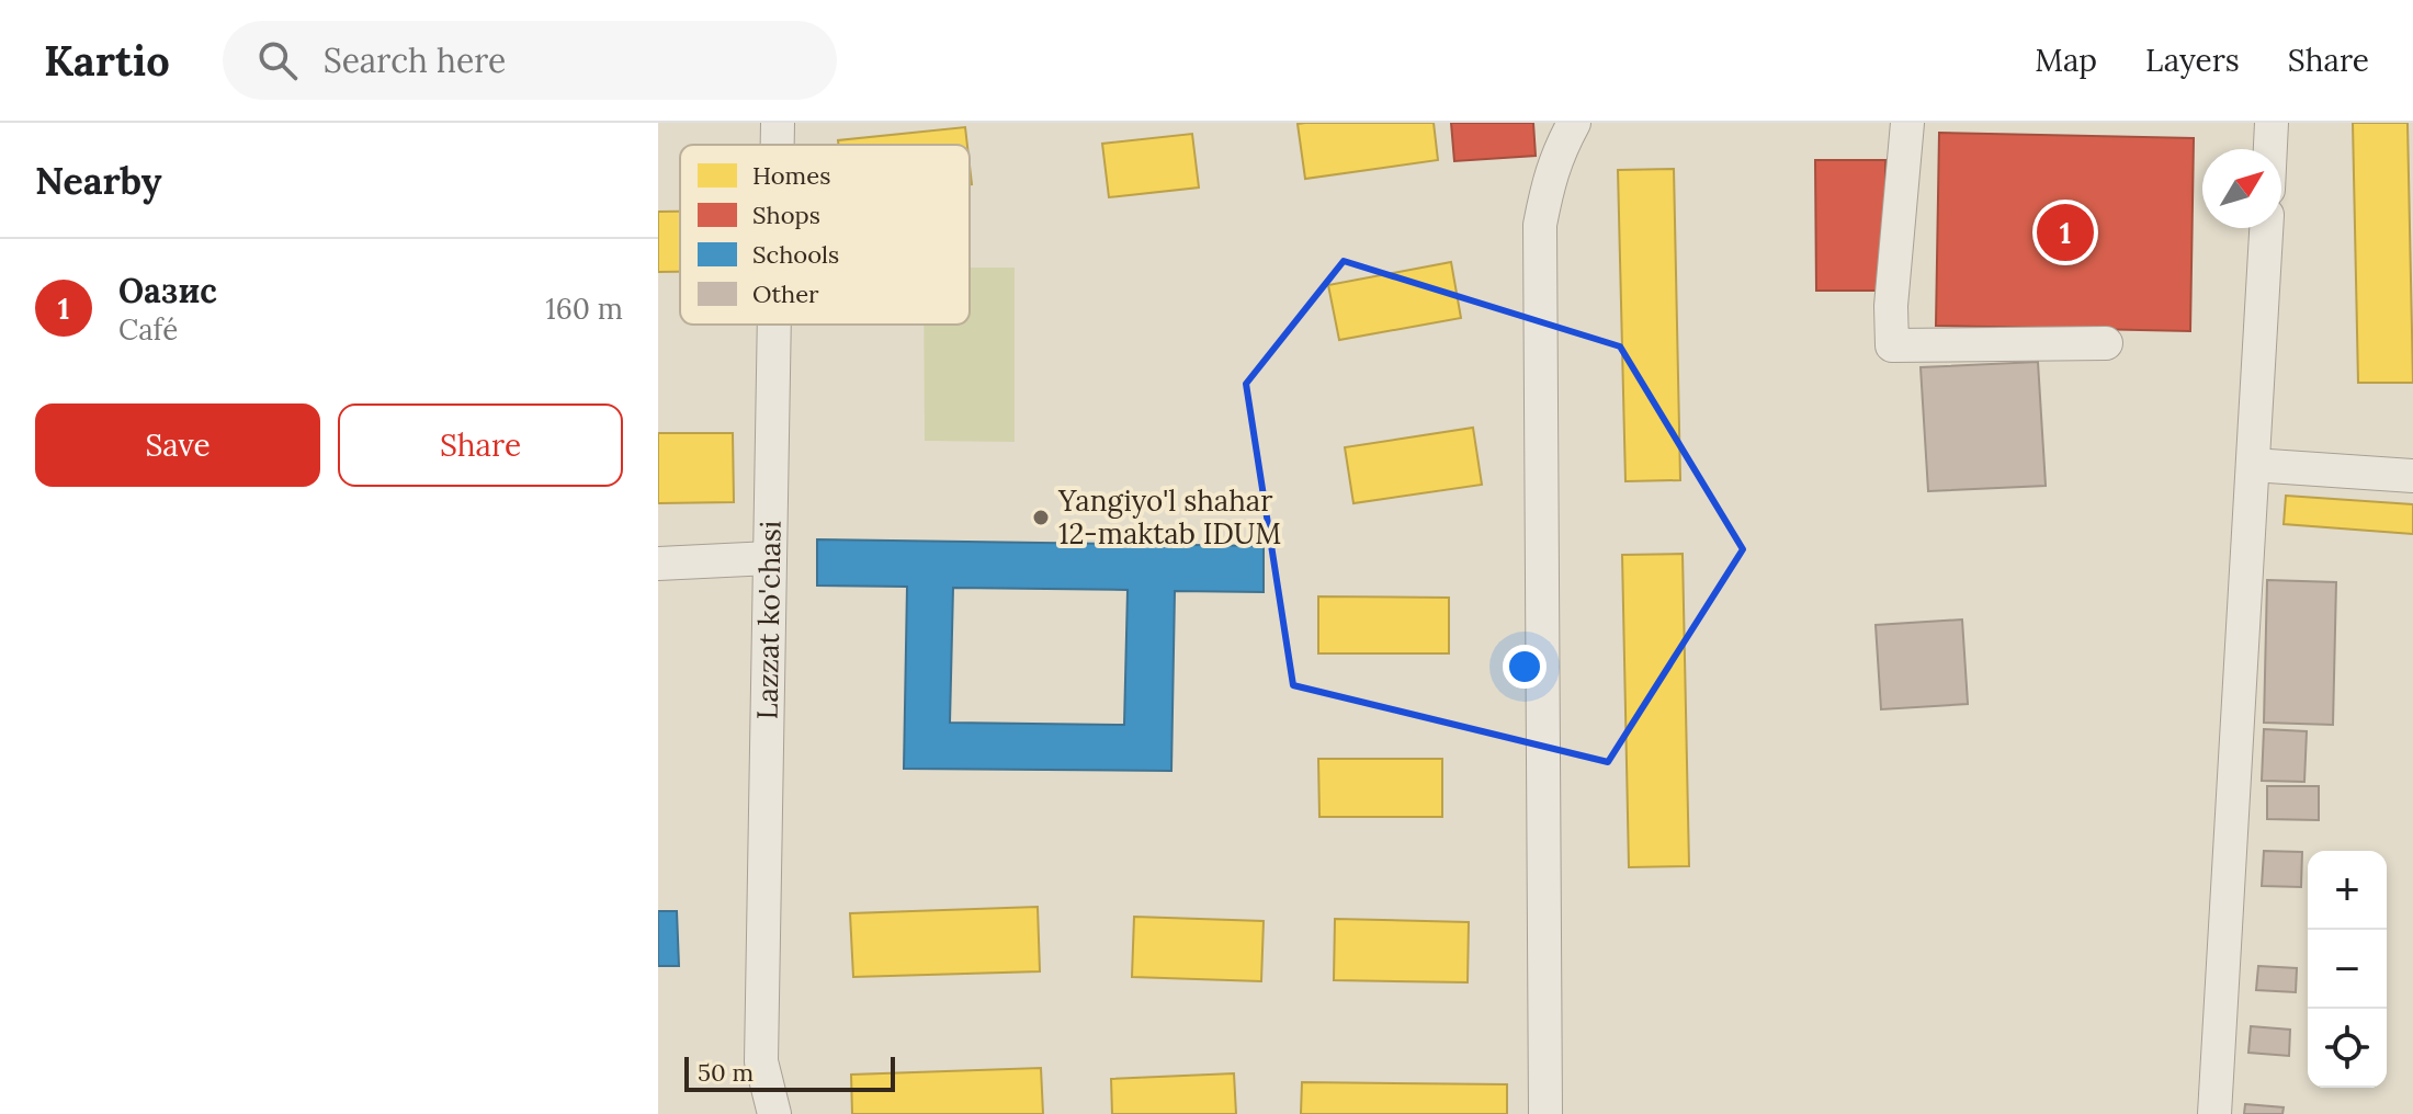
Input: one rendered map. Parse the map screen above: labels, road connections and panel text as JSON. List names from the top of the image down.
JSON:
{
  "streets": {
    "street": ["Lazzat ko'chasi"]
  },
  "places": ["Yangiyo'l shahar 12-maktab IDUM"],
  "legend": [
    "Homes",
    "Shops",
    "Schools",
    "Other"
  ],
  "scale_bar": "50 m",
  "north": "top right",
  "page": {
    "header": "Kartio",
    "search": "Search here",
    "nav": ["Map", "Layers", "Share"],
    "heading": "Nearby",
    "pins": "1",
    "list": [
      {
        "mark": "1",
        "name": "Оазис",
        "note": "Café",
        "value": "160 m"
      }
    ],
    "buttons": ["Save", "Share"],
    "map_buttons": ["+", "−"],
    "scale": "50 m"
  }
}
